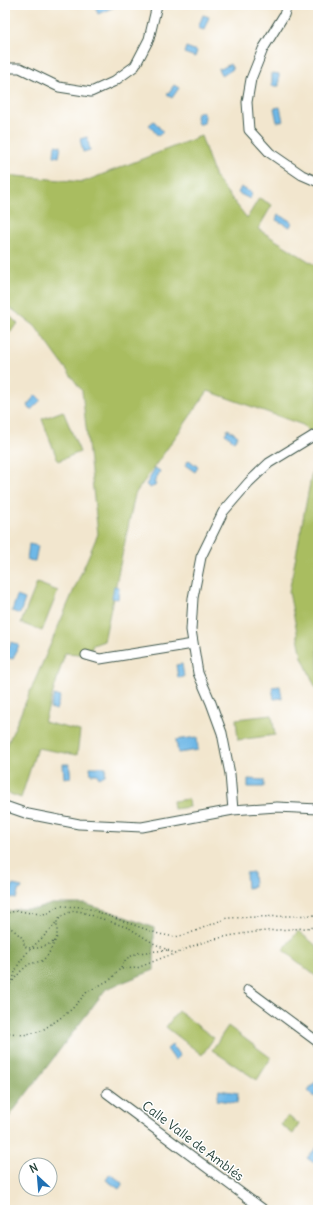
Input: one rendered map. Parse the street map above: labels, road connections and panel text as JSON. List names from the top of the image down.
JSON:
{
  "streets": {
    "street": ["Calle Valle de Amblés"]
  },
  "north": "top left"
}
